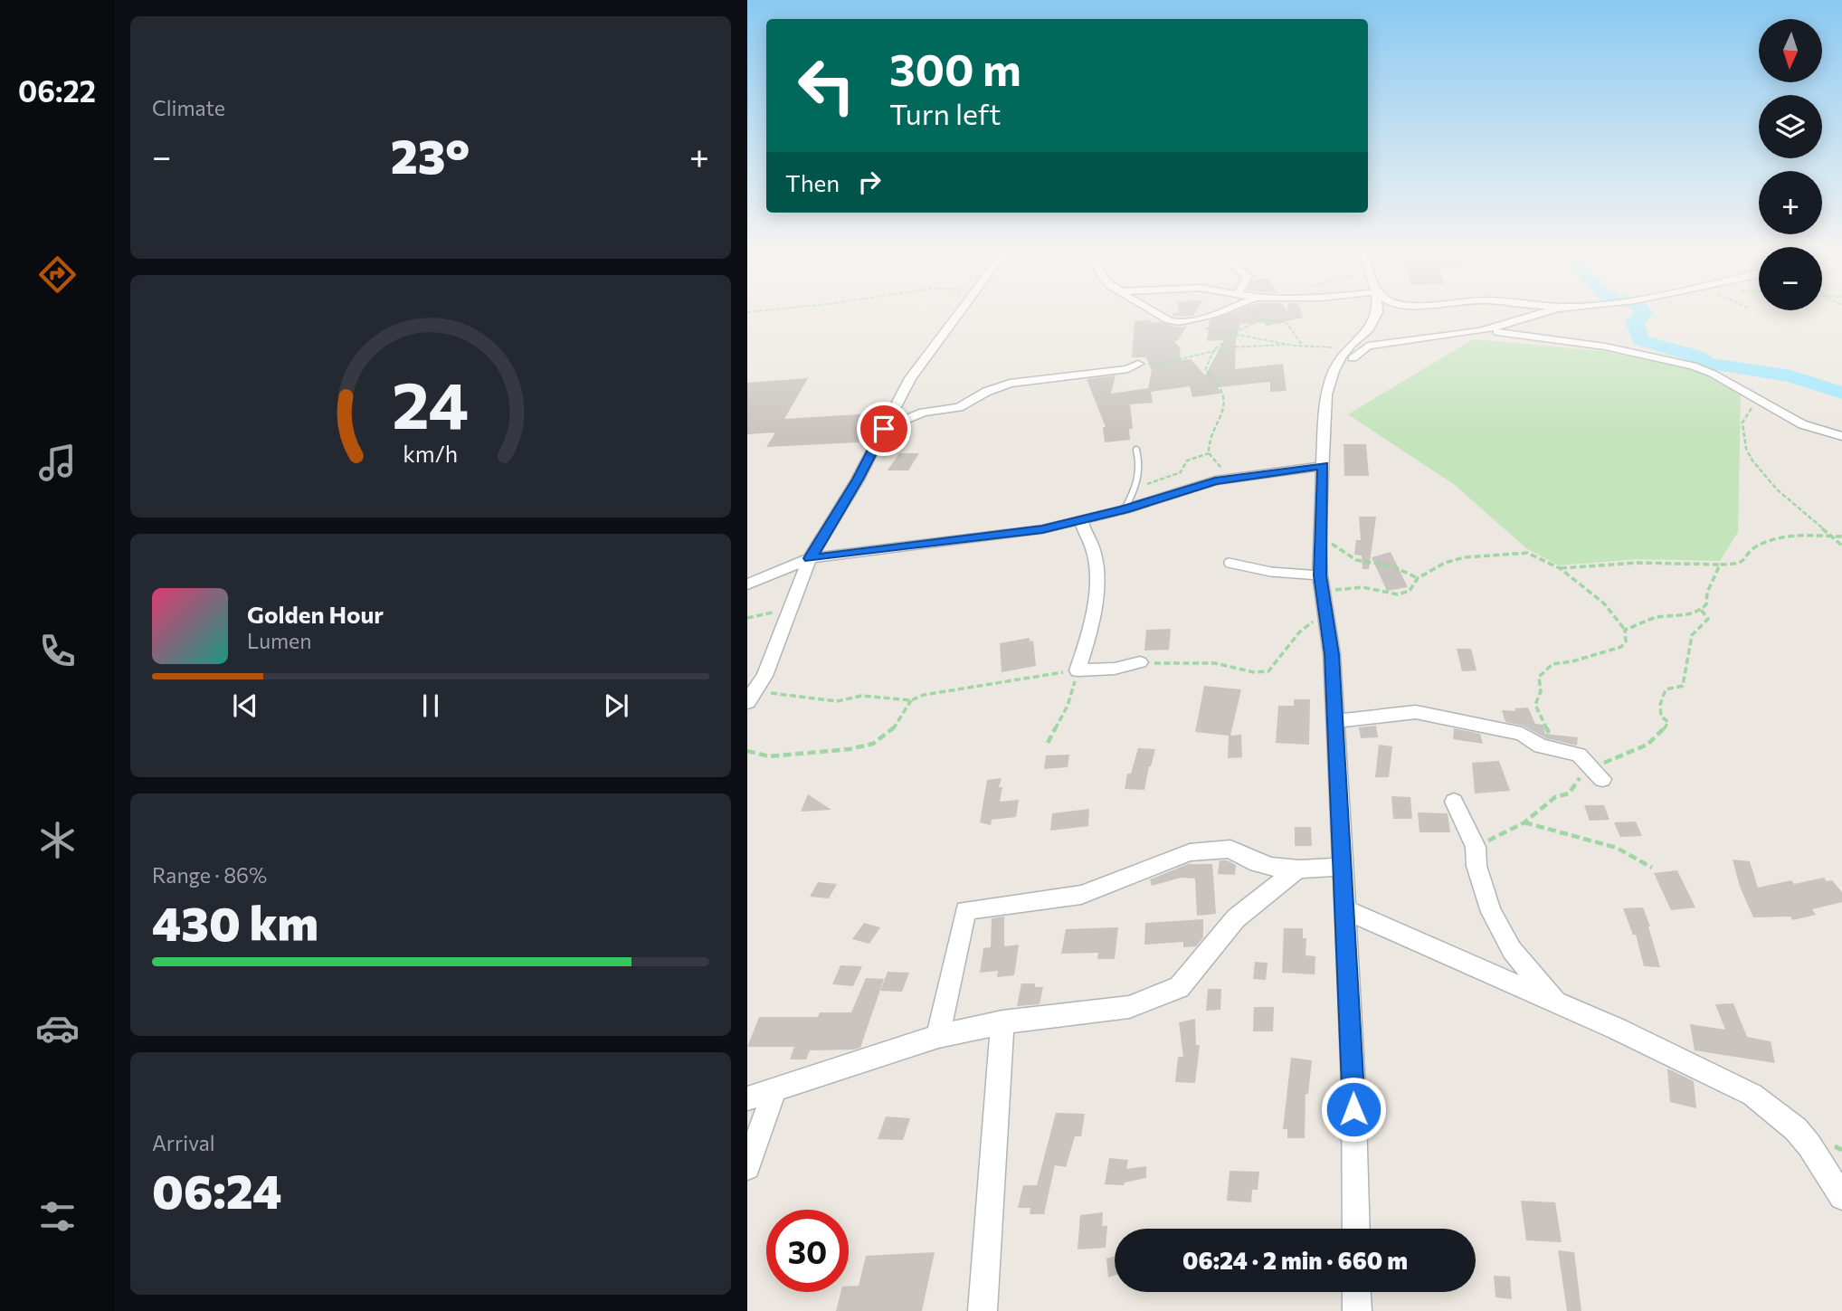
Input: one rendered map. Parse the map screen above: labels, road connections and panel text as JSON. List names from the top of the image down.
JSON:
{
  "north": "bottom",
  "page": {
    "tabs": "06:22",
    "tile": [
      "Climate",
      ["Range · 86%", "430 km"],
      ["Arrival", "06:24"]
    ],
    "map_buttons": ["+", "−"],
    "turn": ["300 m", "Turn left"],
    "heat": ["−", "23°", "+"],
    "then": "Then",
    "song": ["Golden Hour", "Lumen"],
    "limit": "30",
    "trip": "06:24 · 2 min · 660 m",
    "gauge": ["24", "km/h"]
  }
}
